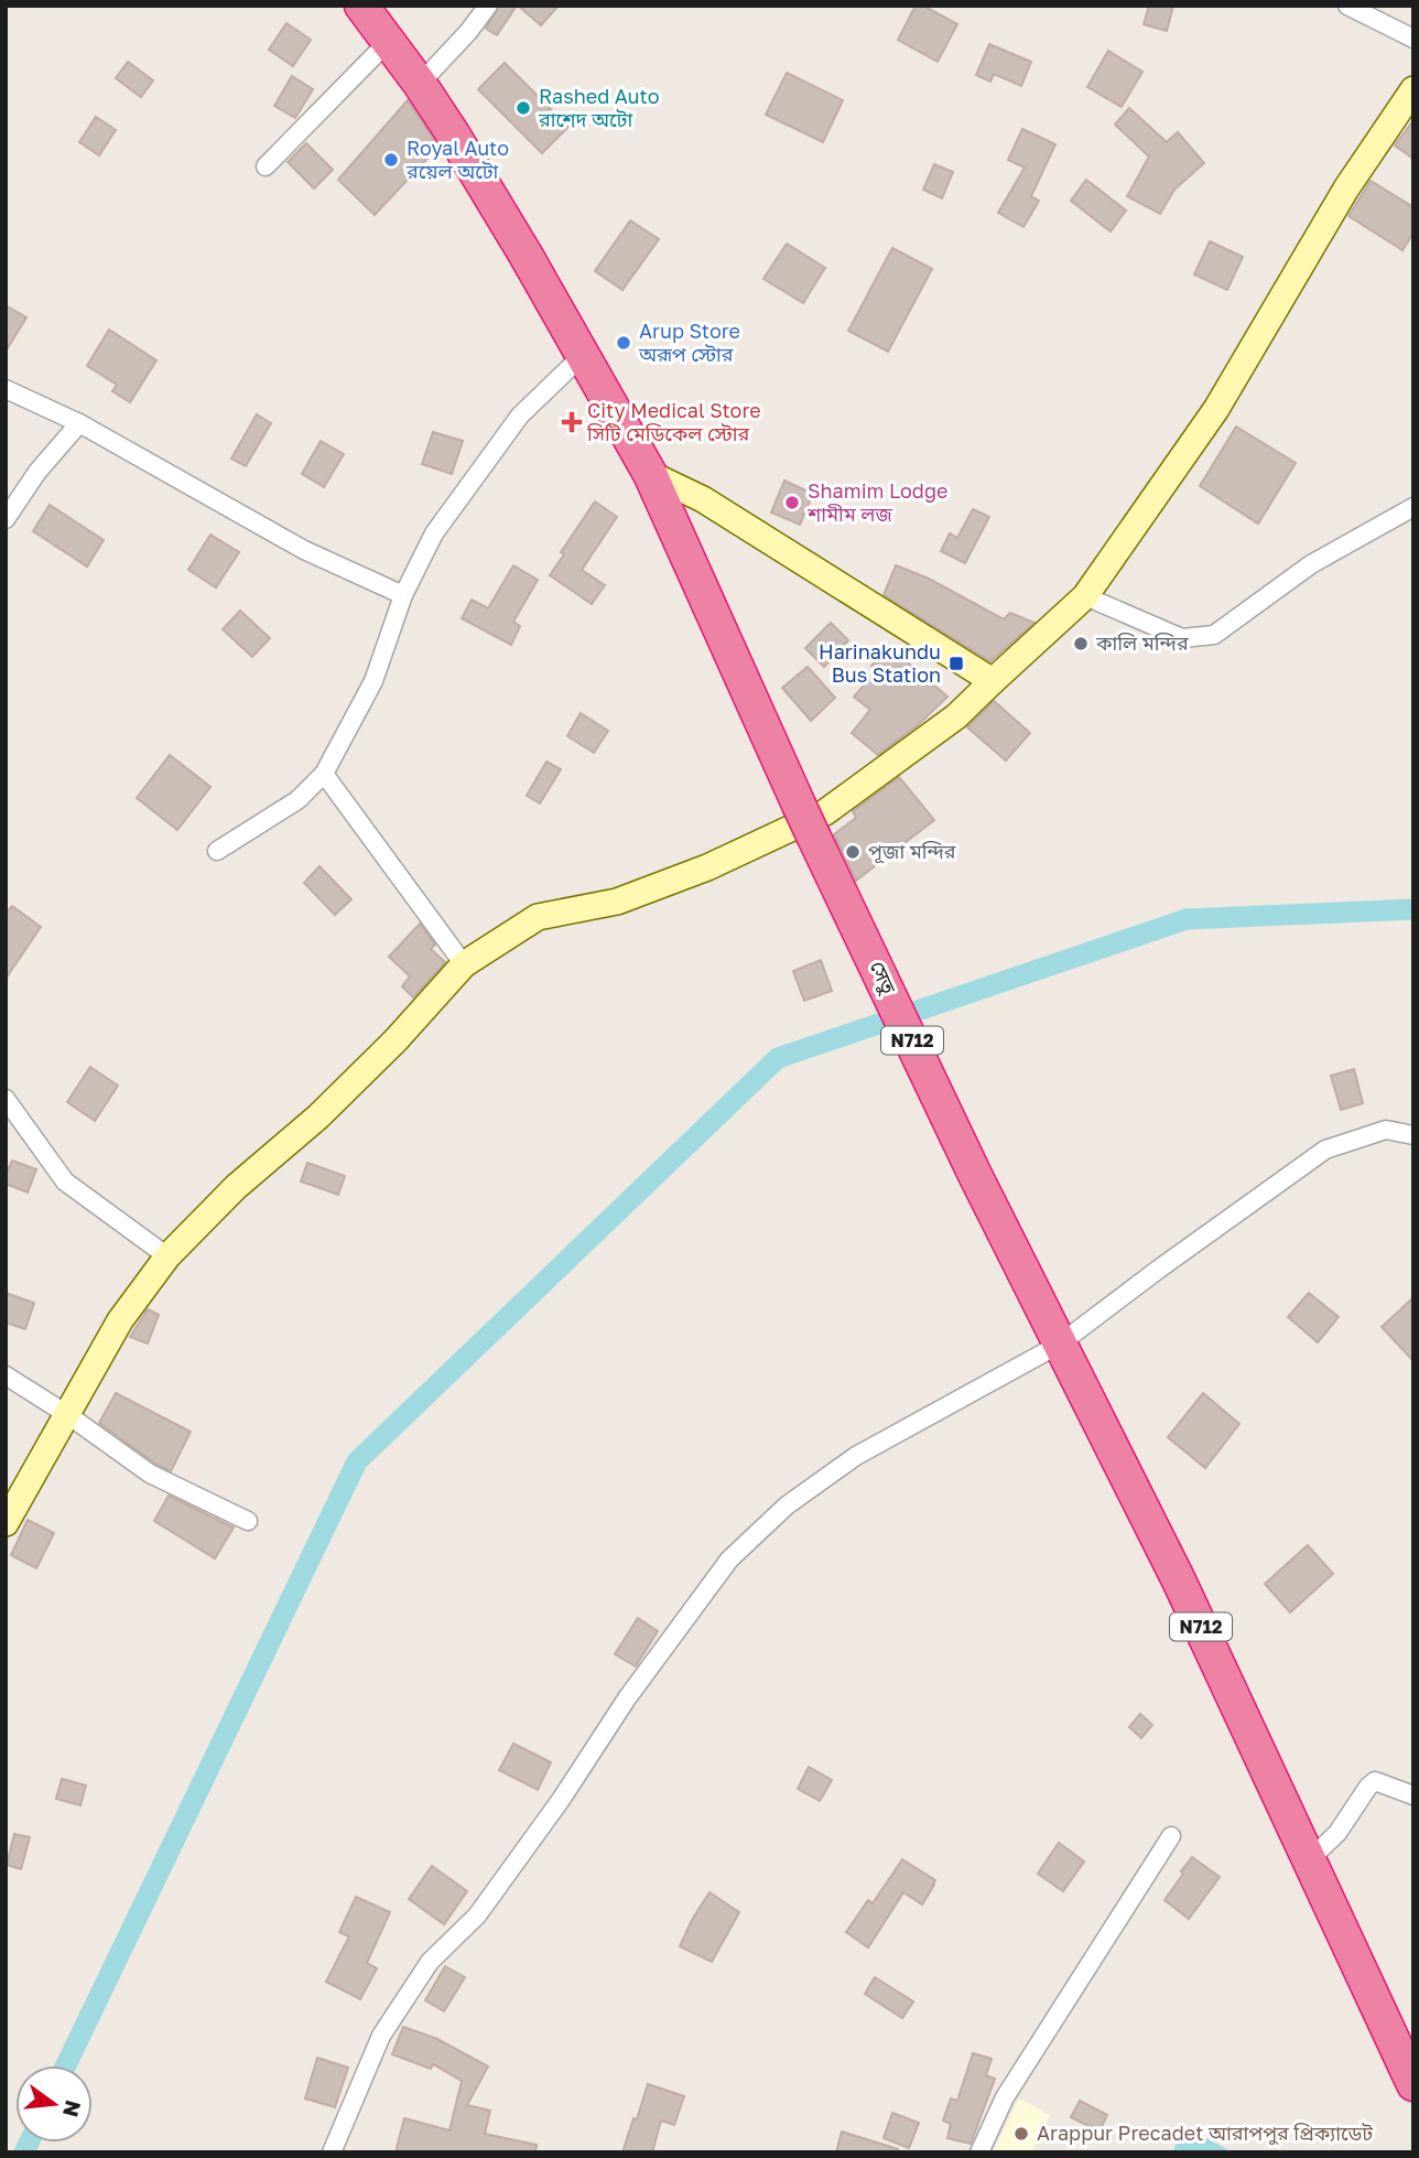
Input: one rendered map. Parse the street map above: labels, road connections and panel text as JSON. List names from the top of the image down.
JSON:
{
  "streets": {
    "highway": ["সেতু", "N712"]
  },
  "crossings": [
    ["সেতু", "N712"]
  ],
  "places": {
    "other": [
      "Rashed Auto রাশেদ অটো",
      "Royal Auto রয়েল অটো",
      "Arup Store অরূপ স্টোর",
      "Shamim Lodge শামীম লজ",
      "কালি মন্দির",
      "পূজা মন্দির",
      "Arappur Precadet আরাপপুর প্রিক্যাডেট"
    ],
    "health": ["City Medical Store সিটি মেডিকেল স্টোর"],
    "transit": ["Harinakundu Bus Station"]
  },
  "north": "right"
}
